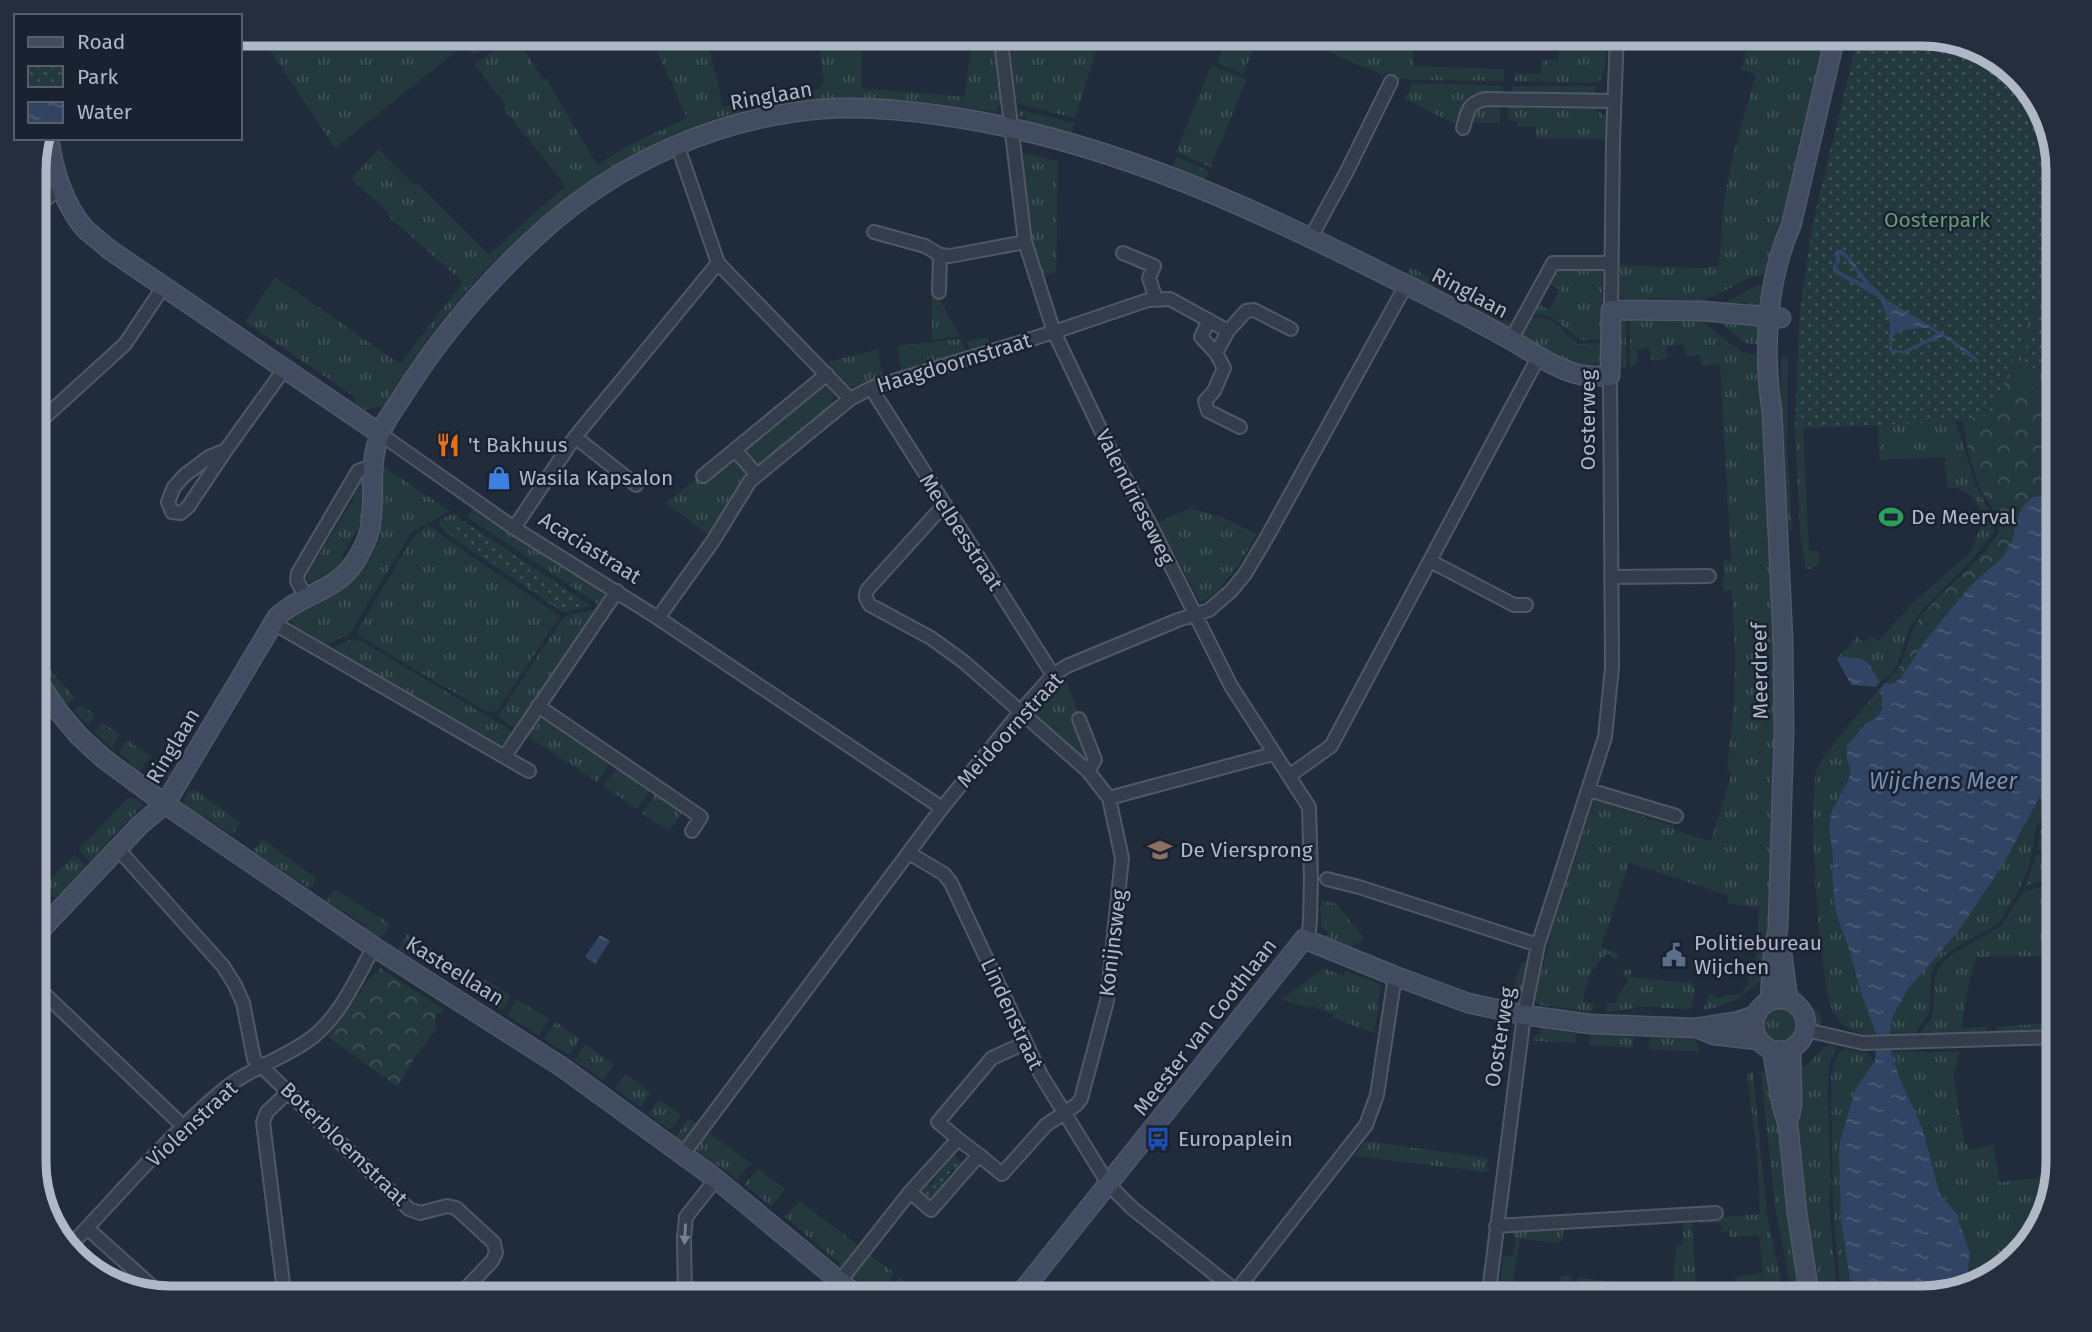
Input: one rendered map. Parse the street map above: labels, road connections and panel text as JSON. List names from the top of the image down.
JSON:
{
  "streets": {
    "street": [
      "Ringlaan",
      "Haagdoornstraat",
      "Oosterweg",
      "Valendrieseweg",
      "Meelbesstraat",
      "Acaciastraat",
      "Meerdreef",
      "Meidoornstraat",
      "Konijnsweg",
      "Kasteellaan",
      "Lindenstraat",
      "Meester van Coothlaan",
      "Violenstraat",
      "Boterbloemstraat"
    ]
  },
  "crossings": [
    ["Ringlaan", "Oosterweg"],
    ["Ringlaan", "Valendrieseweg"],
    ["Ringlaan", "Acaciastraat"],
    ["Ringlaan", "Meidoornstraat"],
    ["Ringlaan", "Kasteellaan"],
    ["Haagdoornstraat", "Valendrieseweg"],
    ["Haagdoornstraat", "Meelbesstraat"],
    ["Haagdoornstraat", "Acaciastraat"],
    ["Oosterweg", "Meester van Coothlaan"],
    ["Valendrieseweg", "Meidoornstraat"],
    ["Valendrieseweg", "Meester van Coothlaan"],
    ["Meelbesstraat", "Meidoornstraat"],
    ["Meelbesstraat", "Konijnsweg"],
    ["Acaciastraat", "Meidoornstraat"],
    ["Meerdreef", "Meester van Coothlaan"],
    ["Meidoornstraat", "Konijnsweg"],
    ["Meidoornstraat", "Kasteellaan"],
    ["Meidoornstraat", "Lindenstraat"],
    ["Konijnsweg", "Lindenstraat"],
    ["Kasteellaan", "Violenstraat"],
    ["Lindenstraat", "Meester van Coothlaan"],
    ["Violenstraat", "Boterbloemstraat"]
  ],
  "water": ["Wijchens Meer"],
  "parks": ["Oosterpark"],
  "places": {
    "restaurant": ["'t Bakhuus"],
    "shop": ["Wasila Kapsalon"],
    "sports": ["De Meerval"],
    "school or university": ["De Viersprong"],
    "public building": ["Politiebureau Wijchen"],
    "bus stop": ["Europaplein"]
  },
  "legend": ["Road", "Park", "Water"]
}
